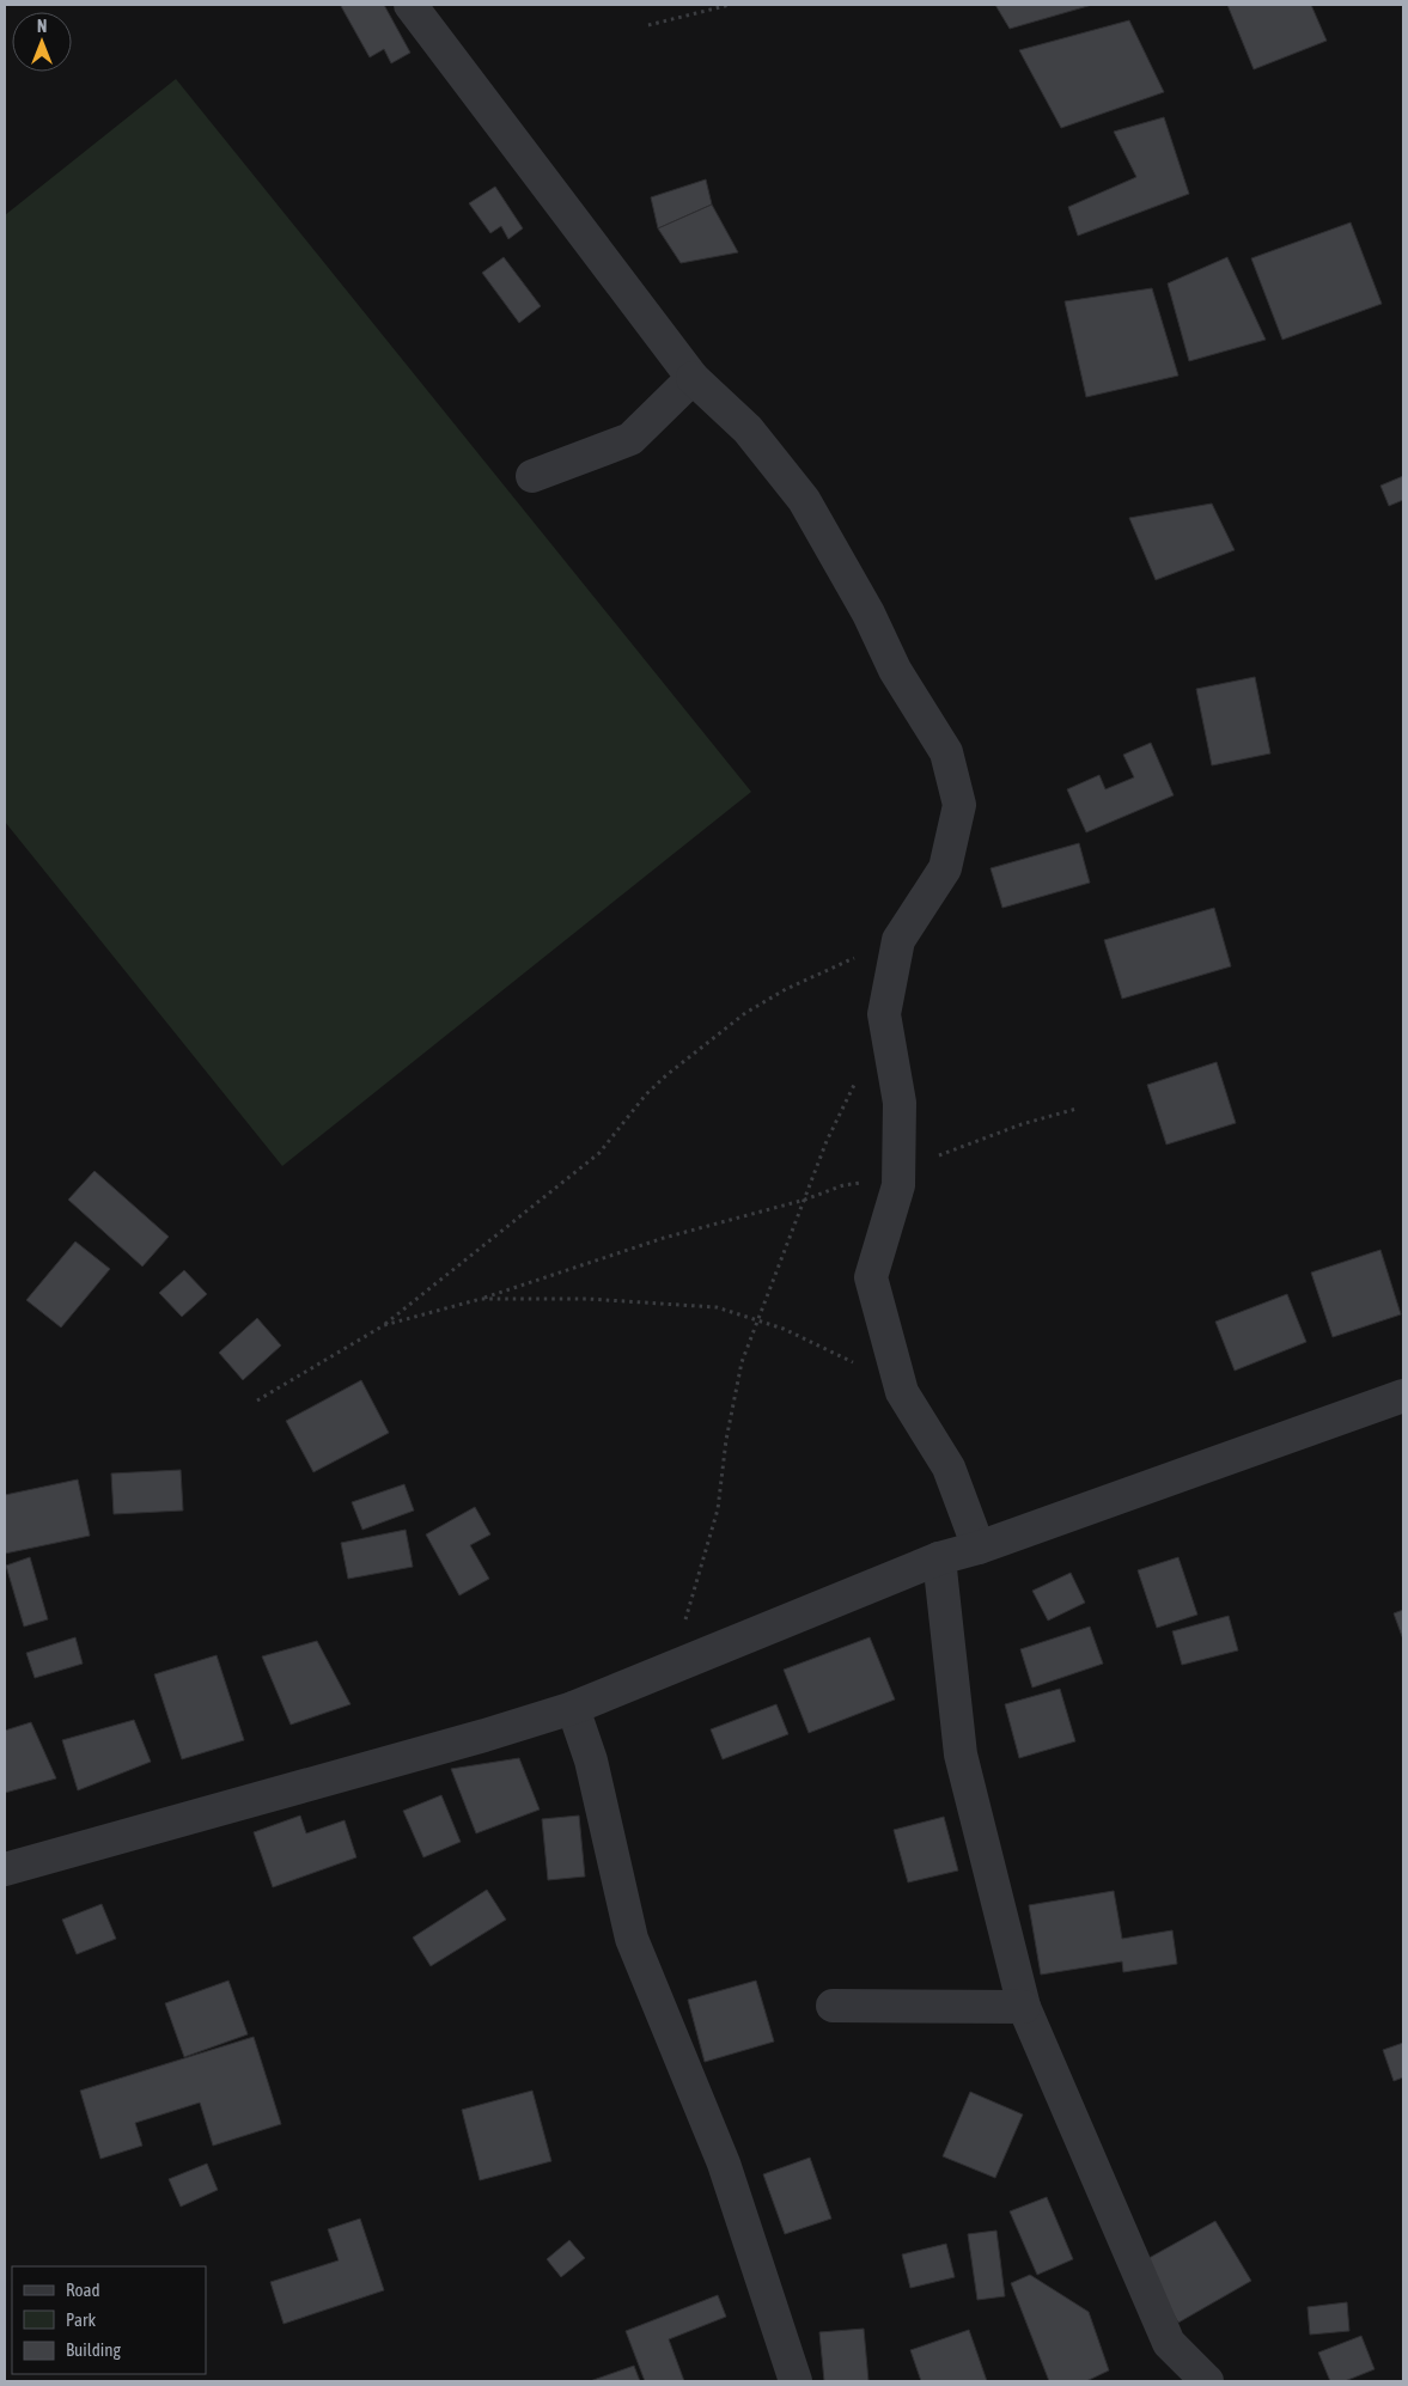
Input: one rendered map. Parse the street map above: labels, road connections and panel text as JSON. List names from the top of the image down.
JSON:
{
  "legend": ["Road", "Park", "Building"],
  "north": "top"
}
